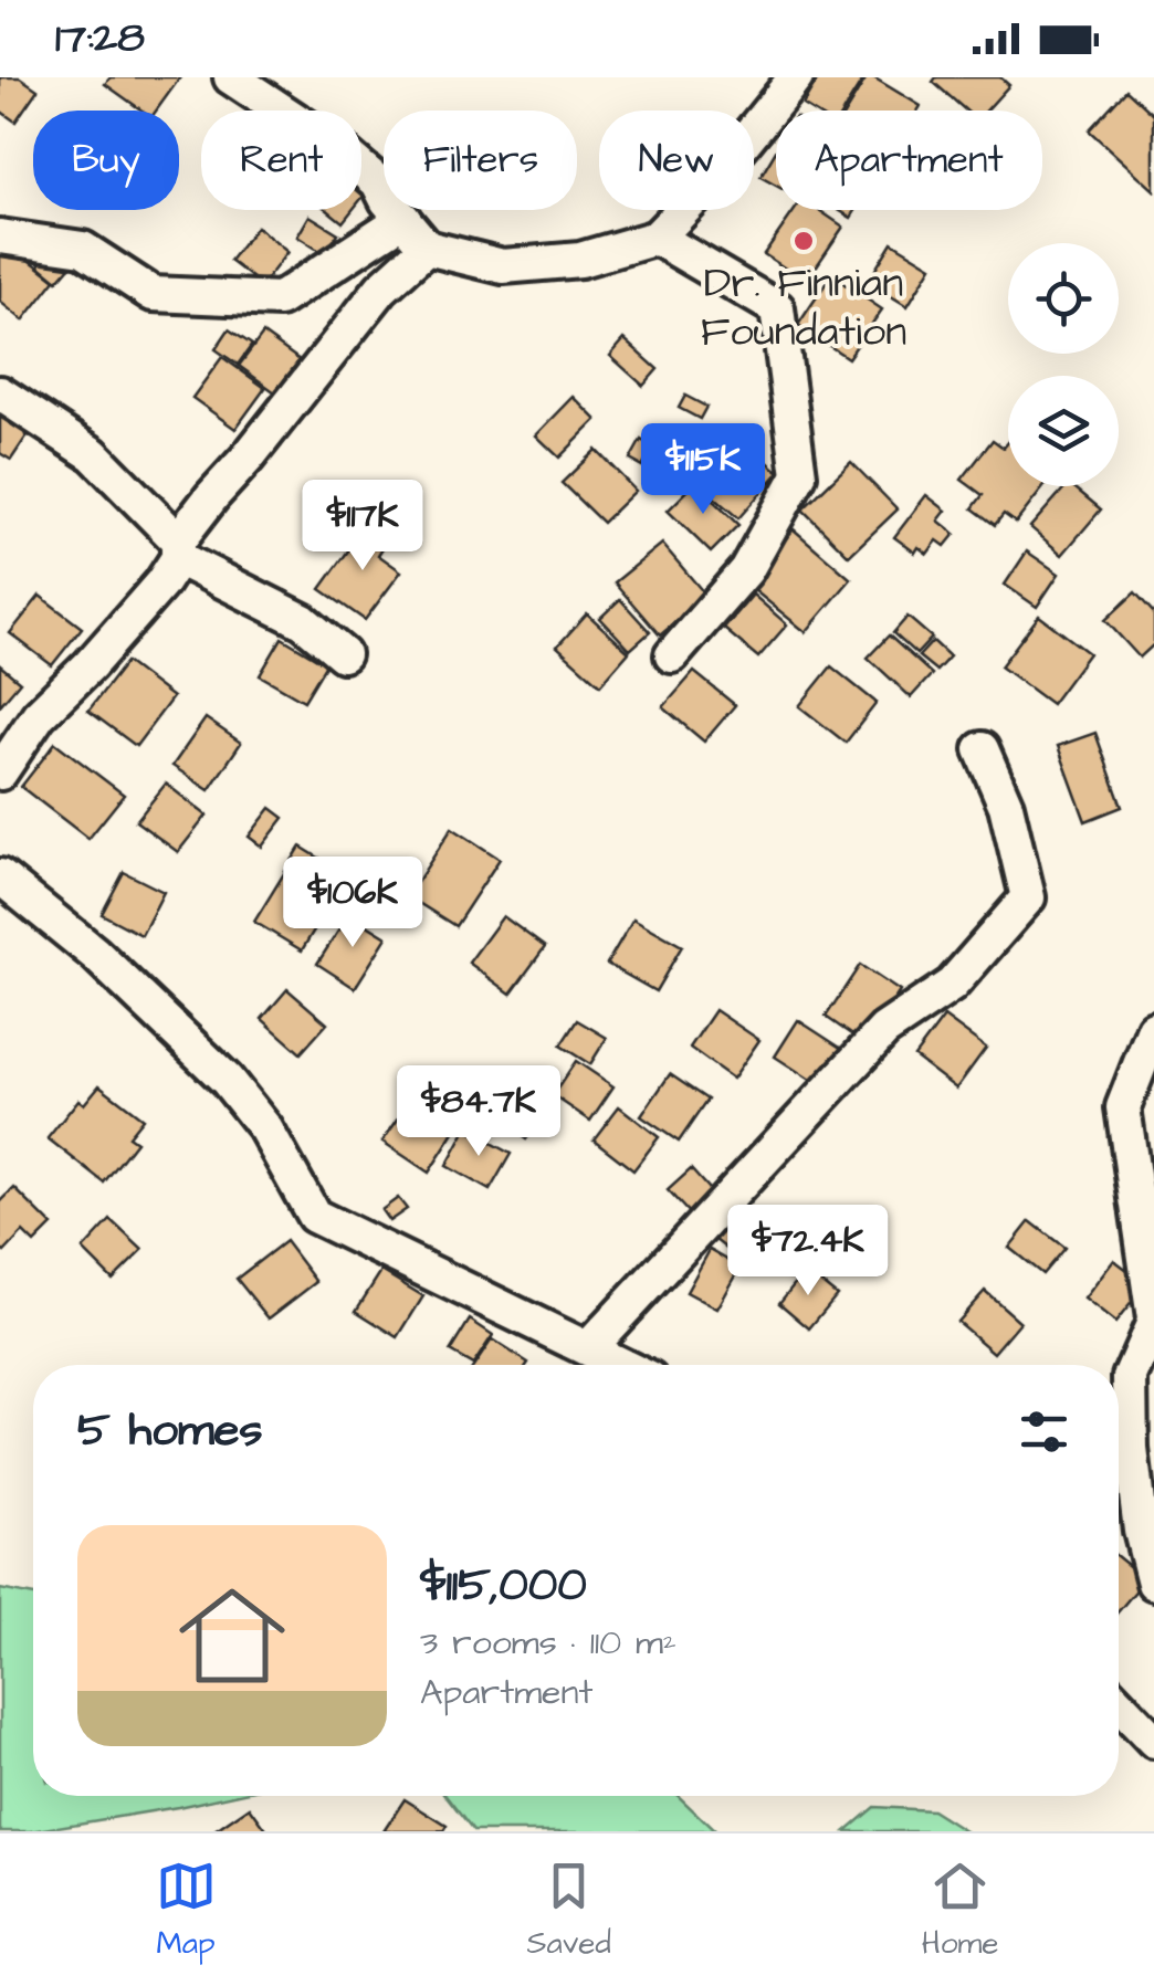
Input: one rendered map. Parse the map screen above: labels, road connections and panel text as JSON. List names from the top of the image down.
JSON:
{
  "places": ["Dr. Finnian Foundation"],
  "page": {
    "status": "17:28",
    "chip": [
      "Buy",
      "Rent",
      "Filters",
      "New",
      "Apartment"
    ],
    "price": [
      "$115K",
      "$117K",
      "$106K",
      "$84.7K",
      "$72.4K"
    ],
    "heading": "5 homes",
    "list": [
      {
        "name": "$115,000",
        "note": "3 rooms · 110 m² · Apartment"
      }
    ],
    "tabs": ["Map", "Saved", "Home"]
  }
}
